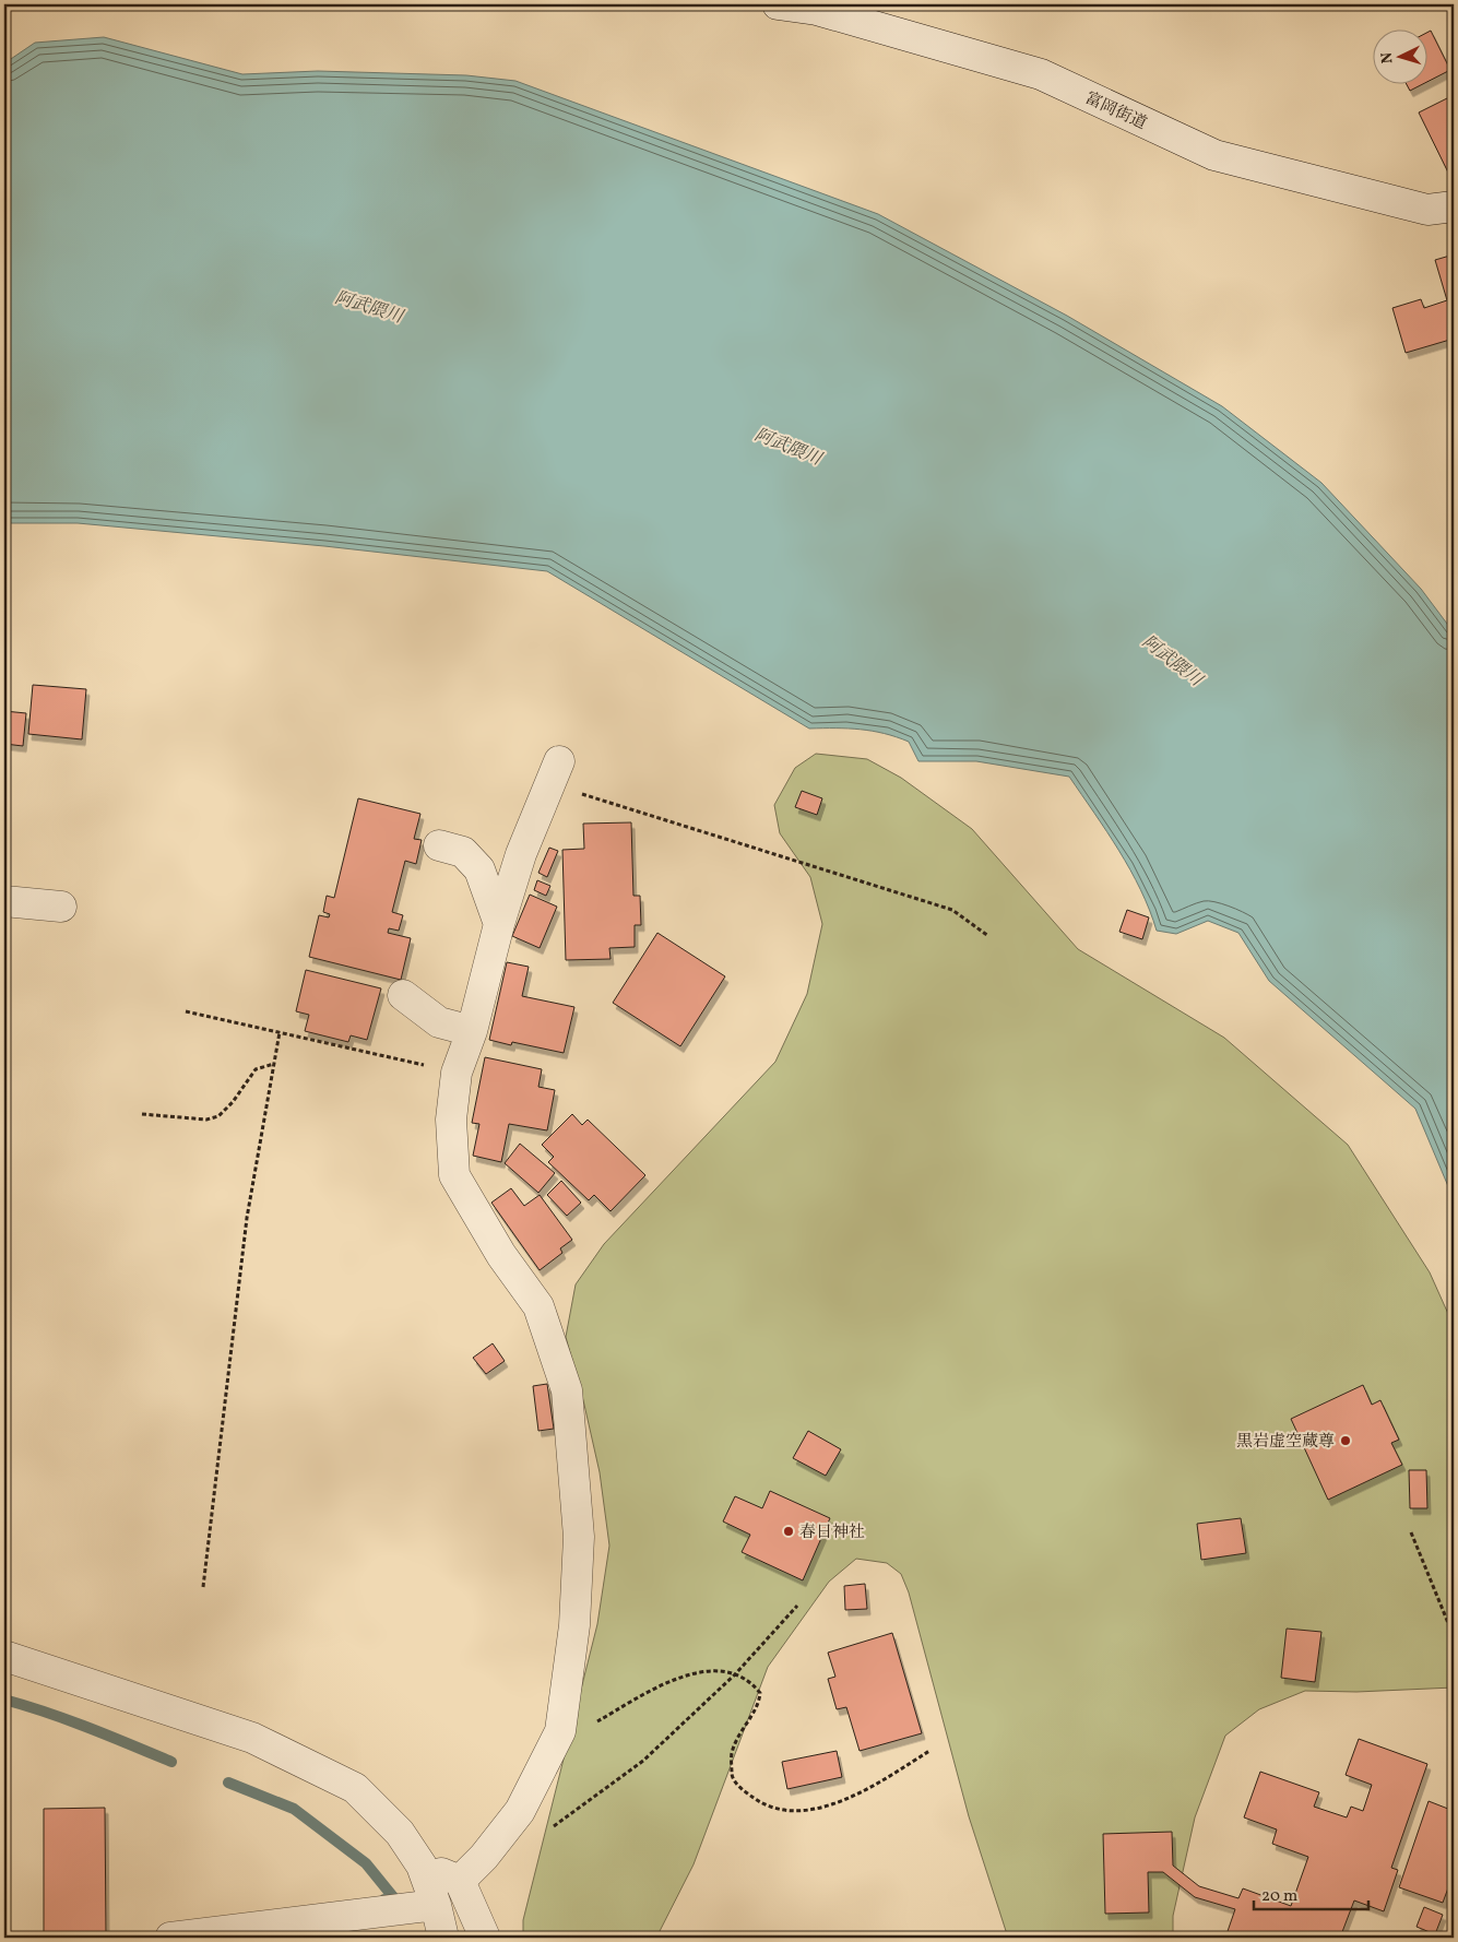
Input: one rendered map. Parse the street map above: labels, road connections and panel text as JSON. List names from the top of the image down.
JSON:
{
  "streets": {
    "street": ["富岡街道"]
  },
  "water": ["阿武隈川"],
  "places": ["黒岩虚空蔵尊", "春日神社"],
  "scale_bar": "20 m",
  "north": "left"
}
